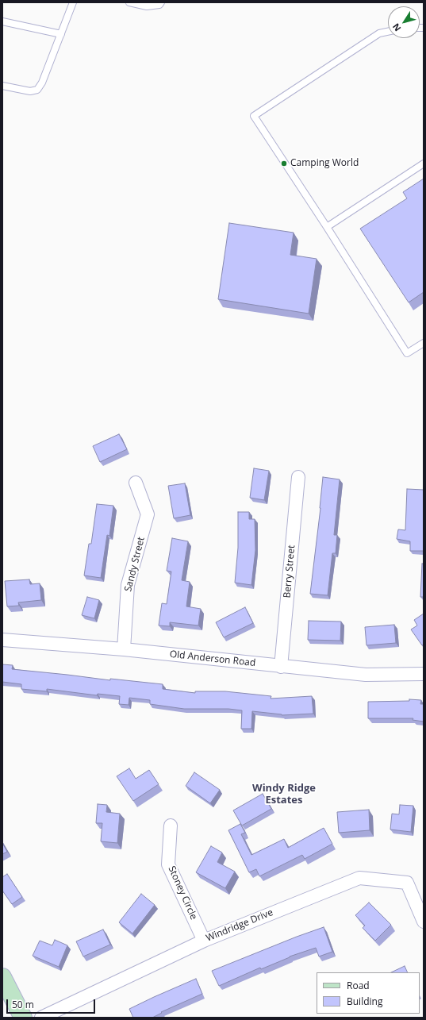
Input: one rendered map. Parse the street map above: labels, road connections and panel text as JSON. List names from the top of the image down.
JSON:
{
  "streets": {
    "street": [
      "Sandy Street",
      "Berry Street",
      "Old Anderson Road",
      "Stoney Circle",
      "Windridge Drive"
    ]
  },
  "crossings": [
    ["Sandy Street", "Old Anderson Road"],
    ["Berry Street", "Old Anderson Road"],
    ["Stoney Circle", "Windridge Drive"]
  ],
  "districts": ["Windy Ridge Estates"],
  "places": ["Camping World"],
  "legend": ["Road", "Building"],
  "scale_bar": "50 m",
  "north": "bottom left"
}
